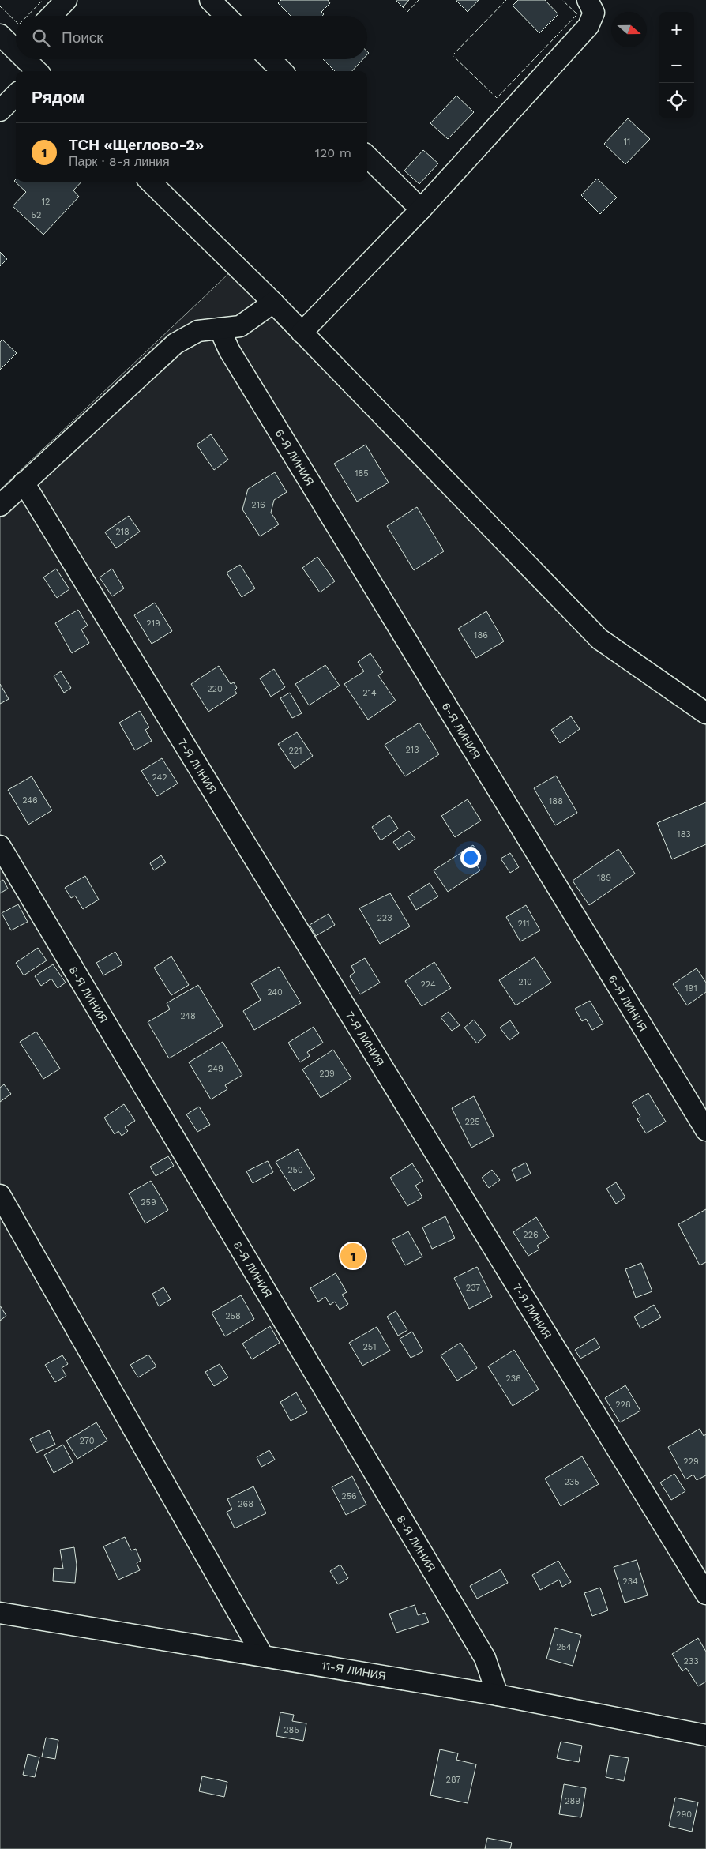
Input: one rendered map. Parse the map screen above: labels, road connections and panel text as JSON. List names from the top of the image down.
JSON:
{
  "streets": {
    "street": [
      "6-Я ЛИНИЯ",
      "7-Я ЛИНИЯ",
      "8-Я ЛИНИЯ",
      "11-Я ЛИНИЯ"
    ]
  },
  "crossings": [
    ["8-Я ЛИНИЯ", "11-Я ЛИНИЯ"]
  ],
  "house_numbers": [
    "11",
    "12",
    "52",
    "185",
    "216",
    "218",
    "219",
    "186",
    "220",
    "214",
    "213",
    "221",
    "242",
    "246",
    "188",
    "183",
    "189",
    "223",
    "211",
    "210",
    "224",
    "191",
    "240",
    "248",
    "249",
    "239",
    "225",
    "250",
    "259",
    "226",
    "237",
    "258",
    "251",
    "236",
    "228",
    "270",
    "229",
    "235",
    "256",
    "268",
    "234",
    "254",
    "233",
    "285",
    "287",
    "289",
    "290"
  ],
  "north": "right",
  "page": {
    "map_buttons": ["+", "−"],
    "search": "Поиск",
    "heading": "Рядом",
    "list": [
      {
        "mark": "1",
        "name": "ТСН «Щеглово-2»",
        "note": "Парк · 8-я линия",
        "value": "120 m"
      }
    ],
    "pins": "1"
  }
}
